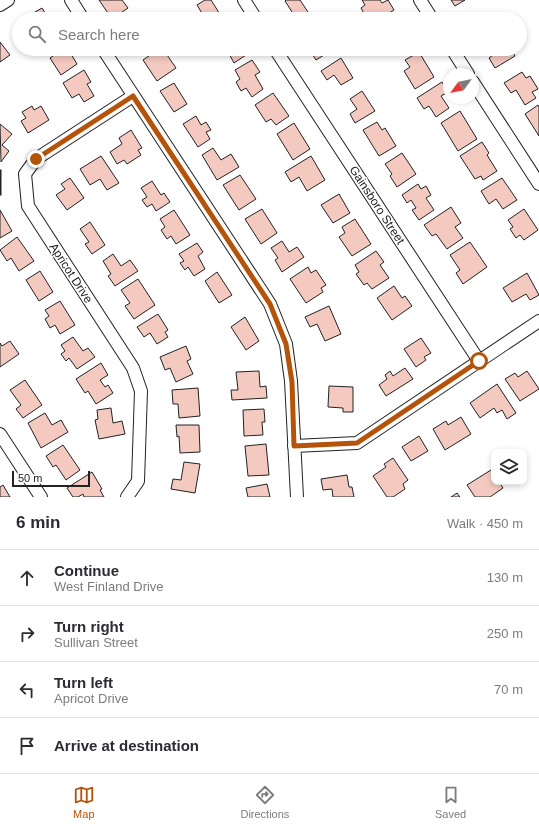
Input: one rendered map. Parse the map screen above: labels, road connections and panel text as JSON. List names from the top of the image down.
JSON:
{
  "streets": {
    "street": ["Gainsboro Street", "Apricot Drive"]
  },
  "scale_bar": "50 m",
  "north": "bottom left",
  "page": {
    "search": "Search here",
    "scale": "50 m",
    "heading": ["6 min", "Walk · 450 m"],
    "list": [
      ["Continue", "West Finland Drive", "130 m"],
      ["Turn right", "Sullivan Street", "250 m"],
      ["Turn left", "Apricot Drive", "70 m"],
      "Arrive at destination"
    ],
    "nav": ["Map", "Directions", "Saved"]
  }
}
